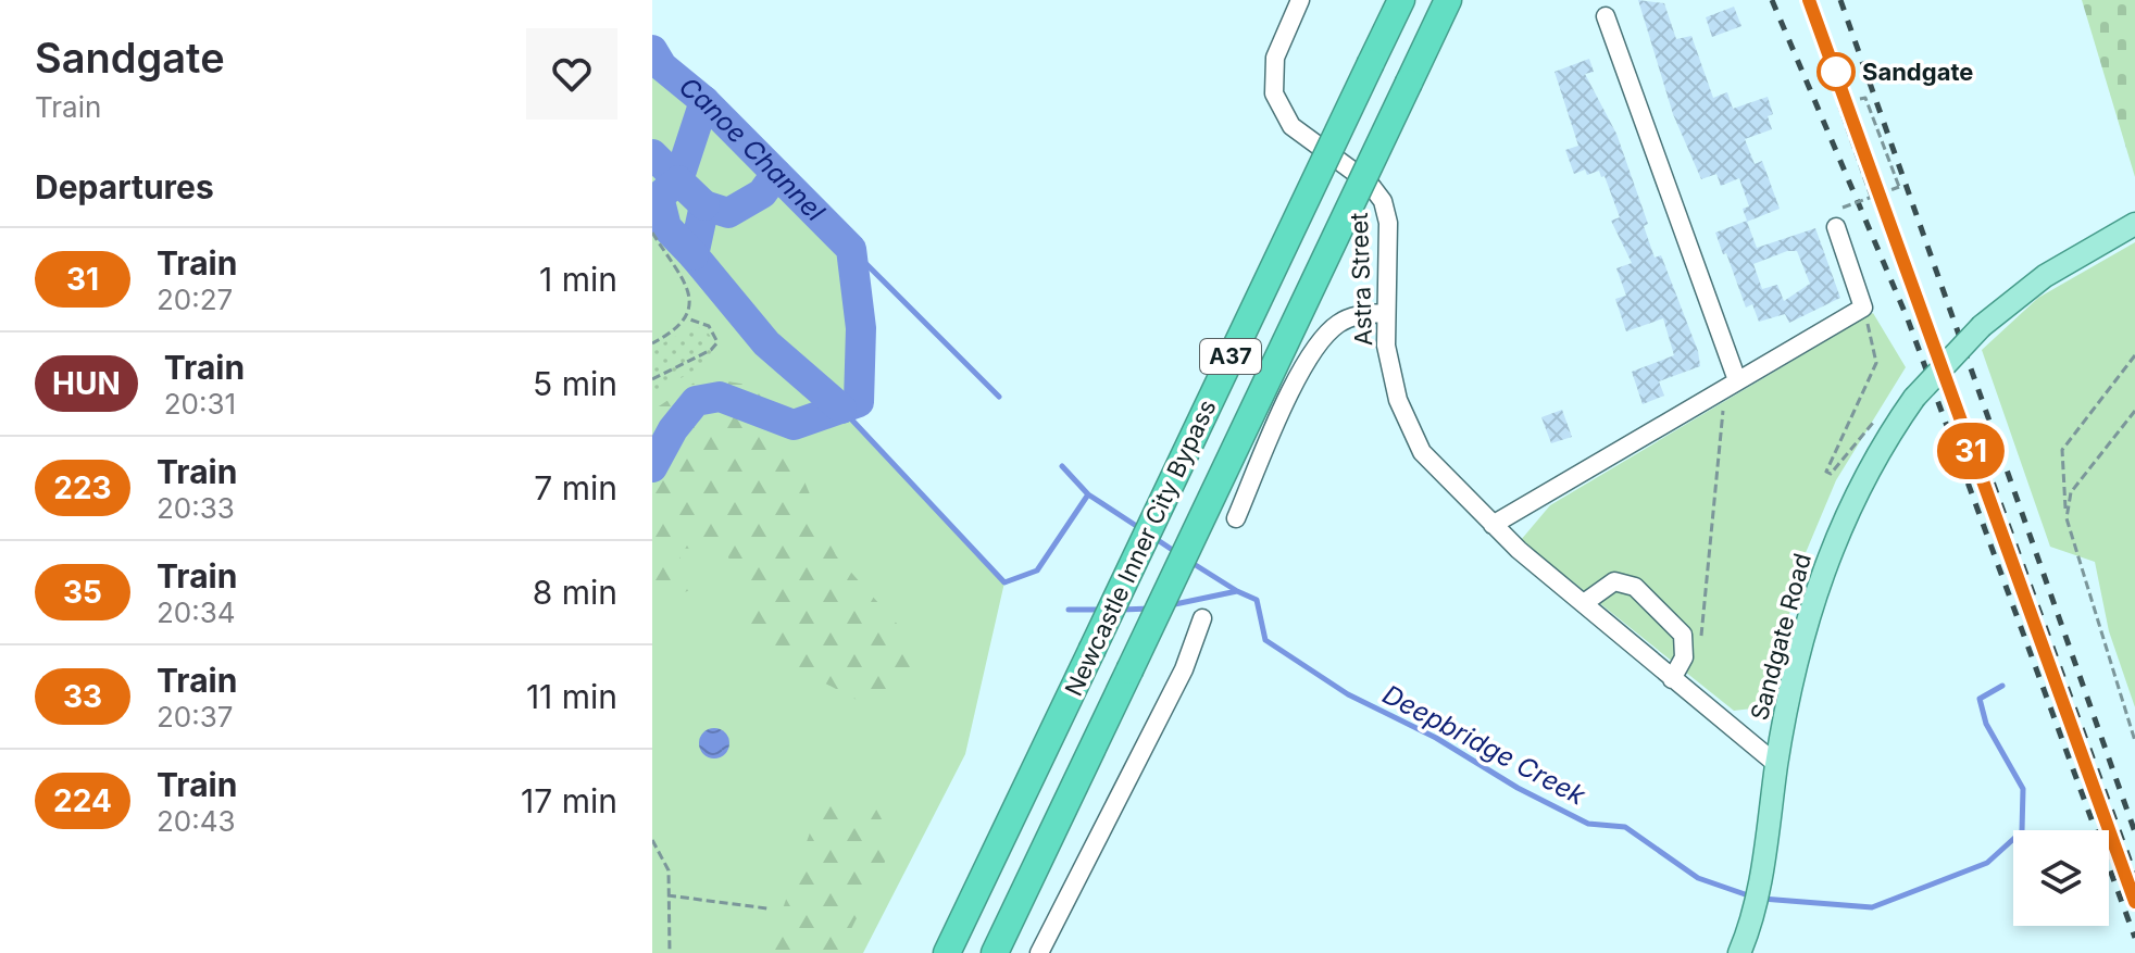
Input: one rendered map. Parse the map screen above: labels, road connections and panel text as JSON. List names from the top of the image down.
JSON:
{
  "streets": {
    "highway": ["A37", "Newcastle Inner City Bypass"],
    "main road": ["Sandgate Road"],
    "street": ["Astra Street"]
  },
  "crossings": [
    ["Astra Street", "Sandgate Road"]
  ],
  "water": ["Canoe Channel", "Deepbridge Creek"],
  "places": ["Sandgate"],
  "page": {
    "heading": [
      ["Sandgate", "Train"],
      "Departures"
    ],
    "on_map": "31",
    "list": [
      {
        "mark": "31",
        "name": "Train",
        "note": "20:27",
        "value": "1 min"
      },
      {
        "mark": "HUN",
        "name": "Train",
        "note": "20:31",
        "value": "5 min"
      },
      {
        "mark": "223",
        "name": "Train",
        "note": "20:33",
        "value": "7 min"
      },
      {
        "mark": "35",
        "name": "Train",
        "note": "20:34",
        "value": "8 min"
      },
      {
        "mark": "33",
        "name": "Train",
        "note": "20:37",
        "value": "11 min"
      },
      {
        "mark": "224",
        "name": "Train",
        "note": "20:43",
        "value": "17 min"
      }
    ]
  }
}
